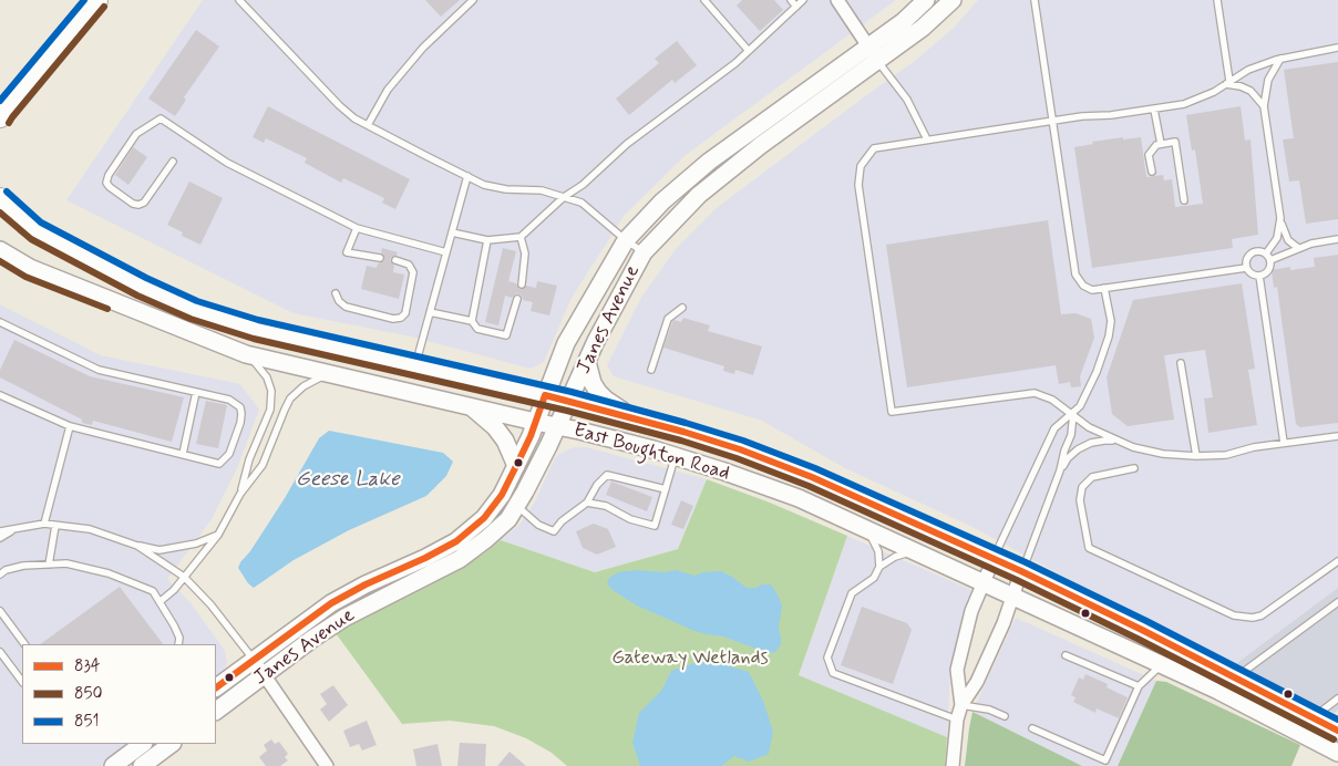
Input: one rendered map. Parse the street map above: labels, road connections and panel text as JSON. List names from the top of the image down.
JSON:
{
  "streets": {
    "main road": ["Janes Avenue", "East Boughton Road"]
  },
  "crossings": [
    ["Janes Avenue", "East Boughton Road"]
  ],
  "water": ["Geese Lake"],
  "parks": ["Gateway Wetlands"],
  "lines": ["transit line 851", "transit line 850", "transit line 834"],
  "legend": ["834", "850", "851"]
}
